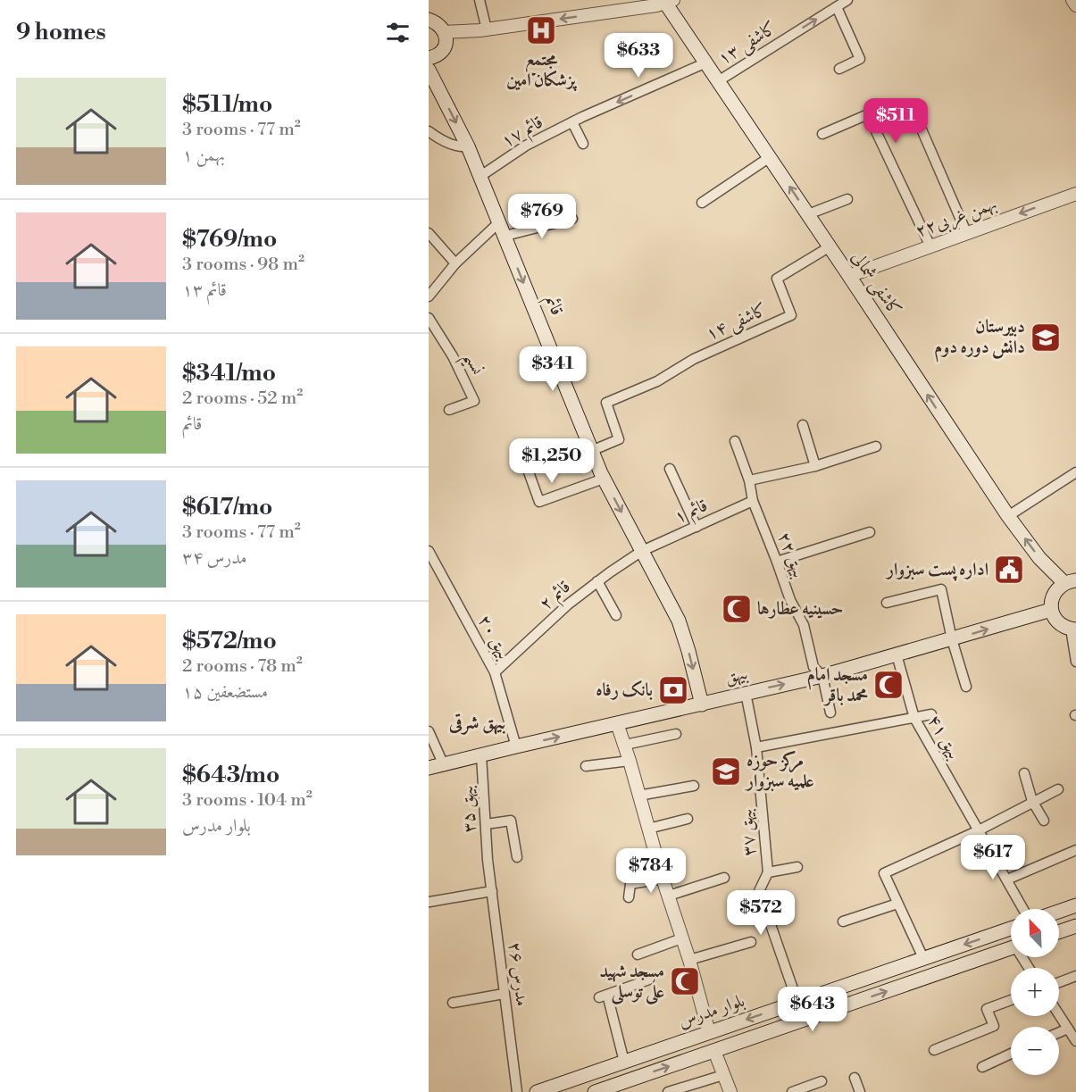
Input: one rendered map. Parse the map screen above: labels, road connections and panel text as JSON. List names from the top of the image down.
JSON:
{
  "streets": {
    "main road": [
      "کاشفی شمالی",
      "قائم",
      "بیهق",
      "بلوار مدرس"
    ],
    "street": [
      "کاشفی ۱۳",
      "قائم ۱۷",
      "۲۲بهمن غربی",
      "کاشفی ۱۴",
      "نسیم",
      "قائم ۱",
      "بیهق ۲۲",
      "قائم ۲",
      "بیهق ۲۰",
      "بیهق ۴۱",
      "بیهق ۳۵",
      "بیهق ۳۷",
      "مدرس ۲۶"
    ]
  },
  "crossings": [
    ["کاشفی ۱۳", "کاشفی شمالی"],
    ["قائم ۱۷", "کاشفی شمالی"],
    ["قائم ۱۷", "قائم"],
    ["۲۲بهمن غربی", "کاشفی شمالی"],
    ["کاشفی شمالی", "کاشفی ۱۴"],
    ["قائم", "کاشفی ۱۴"],
    ["قائم", "قائم ۱"],
    ["قائم", "قائم ۲"],
    ["قائم", "بیهق"],
    ["قائم ۱", "بیهق ۲۲"],
    ["قائم ۱", "قائم ۲"],
    ["بیهق ۲۲", "بیهق"],
    ["قائم ۲", "بیهق ۲۰"],
    ["بیهق ۲۰", "بیهق"],
    ["بیهق", "بیهق ۴۱"],
    ["بیهق", "بیهق ۳۵"],
    ["بیهق", "بیهق ۳۷"],
    ["بیهق ۳۵", "مدرس ۲۶"]
  ],
  "one_way": [
    "کاشفی ۱۳",
    "۲۲بهمن غربی",
    "کاشفی شمالی",
    "قائم",
    "بیهق"
  ],
  "districts": ["بیهق شرقی"],
  "places": {
    "hospital": ["مجتمع پزشکان امین"],
    "school or university": ["دبیرستان دانش دوره دوم", "مرکز حوزه علمیه سبزوار"],
    "public building": ["اداره پست سبزوار"],
    "mosque": ["حسینیه عطارها", "مسجد امام محمد باقر", "مسجد شهید علی توسلی"],
    "bank": ["بانک رفاه"]
  },
  "north": "top left",
  "page": {
    "heading": "9 homes",
    "price": [
      "$633",
      "$511",
      "$769",
      "$341",
      "$1,250",
      "$617",
      "$784",
      "$572",
      "$643"
    ],
    "list": [
      {
        "name": "$511/mo",
        "note": "3 rooms · 77 m² · بهمن ۱"
      },
      {
        "name": "$769/mo",
        "note": "3 rooms · 98 m² · قائم ۱۳"
      },
      {
        "name": "$341/mo",
        "note": "2 rooms · 52 m² · قائم"
      },
      {
        "name": "$617/mo",
        "note": "3 rooms · 77 m² · مدرس ۳۴"
      },
      {
        "name": "$572/mo",
        "note": "2 rooms · 78 m² · مستضعفین ۱۵"
      },
      {
        "name": "$643/mo",
        "note": "3 rooms · 104 m² · بلوار مدرس"
      }
    ],
    "map_buttons": ["+", "−"]
  }
}
